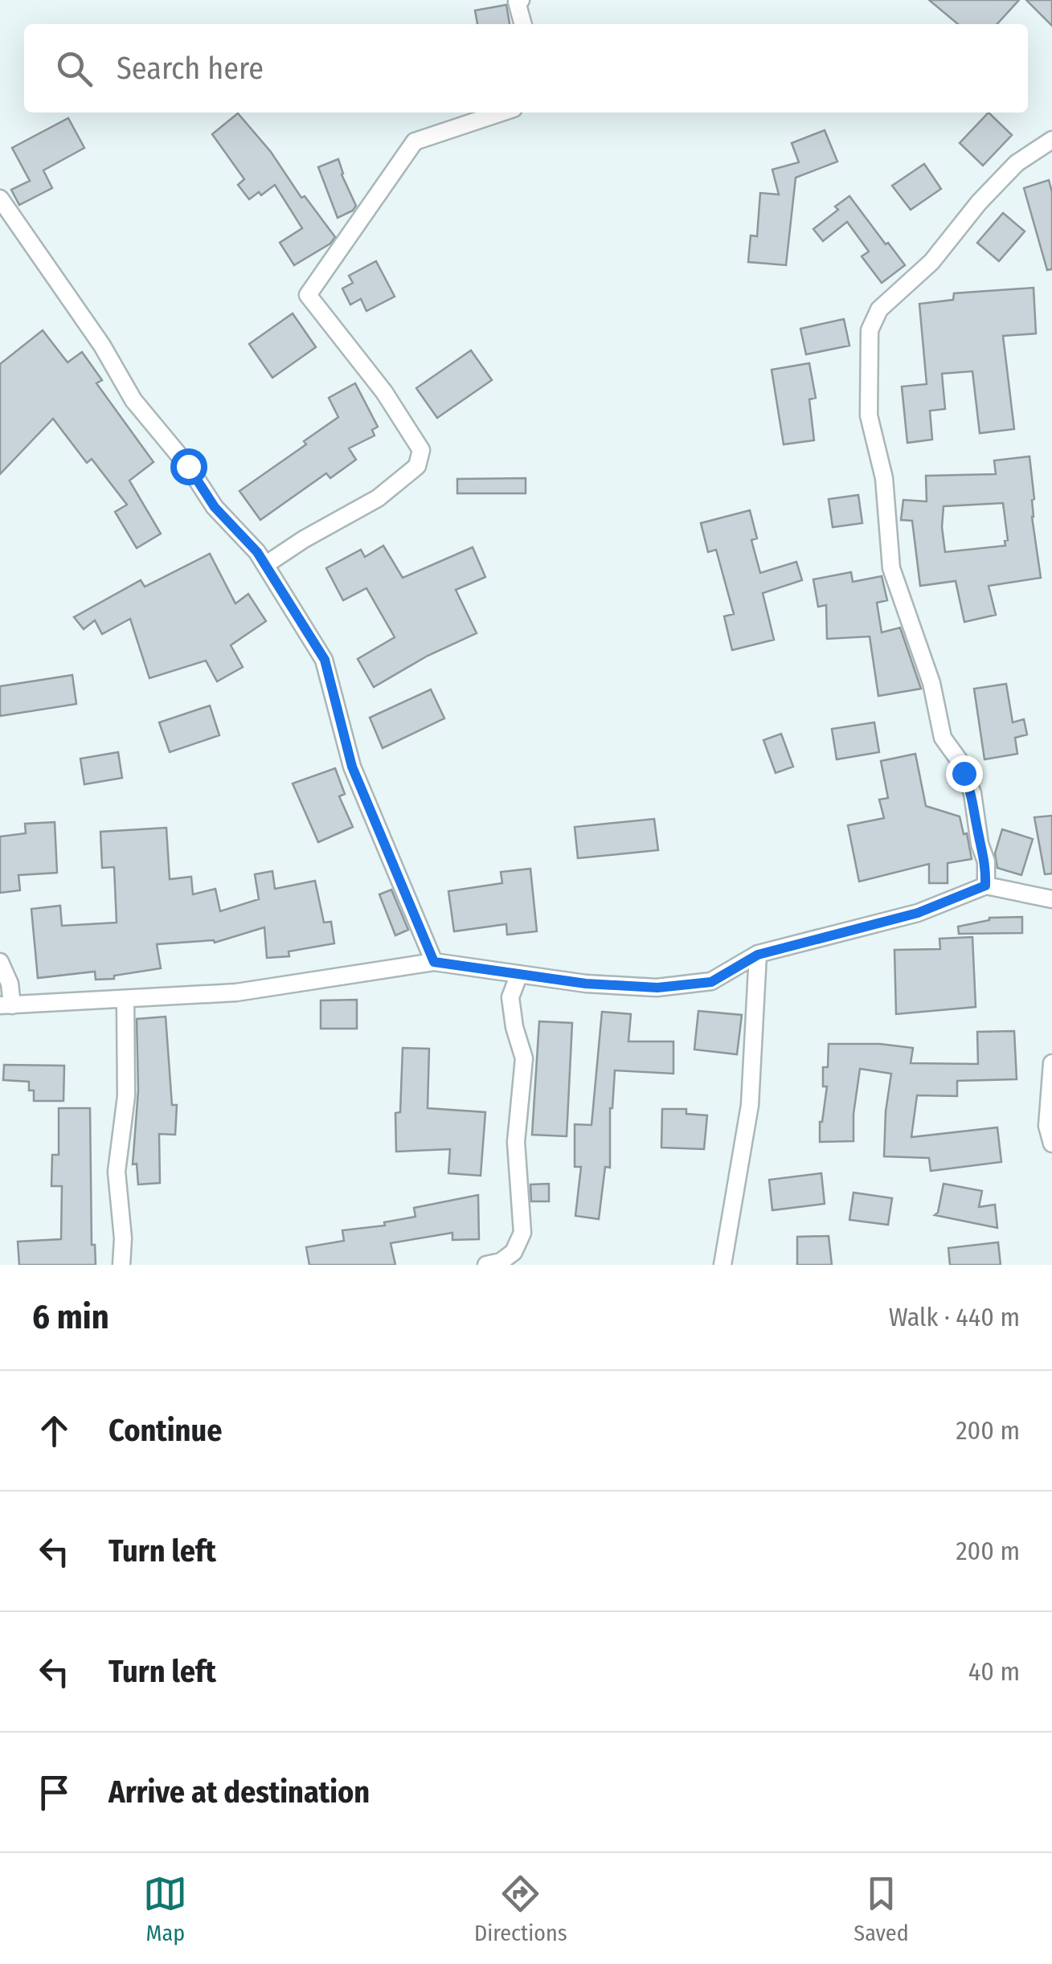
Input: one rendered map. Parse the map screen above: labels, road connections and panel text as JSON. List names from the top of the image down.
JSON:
{
  "page": {
    "search": "Search here",
    "heading": ["6 min", "Walk · 440 m"],
    "list": [
      ["Continue", "200 m"],
      ["Turn left", "200 m"],
      ["Turn left", "40 m"],
      "Arrive at destination"
    ],
    "nav": ["Map", "Directions", "Saved"]
  }
}
